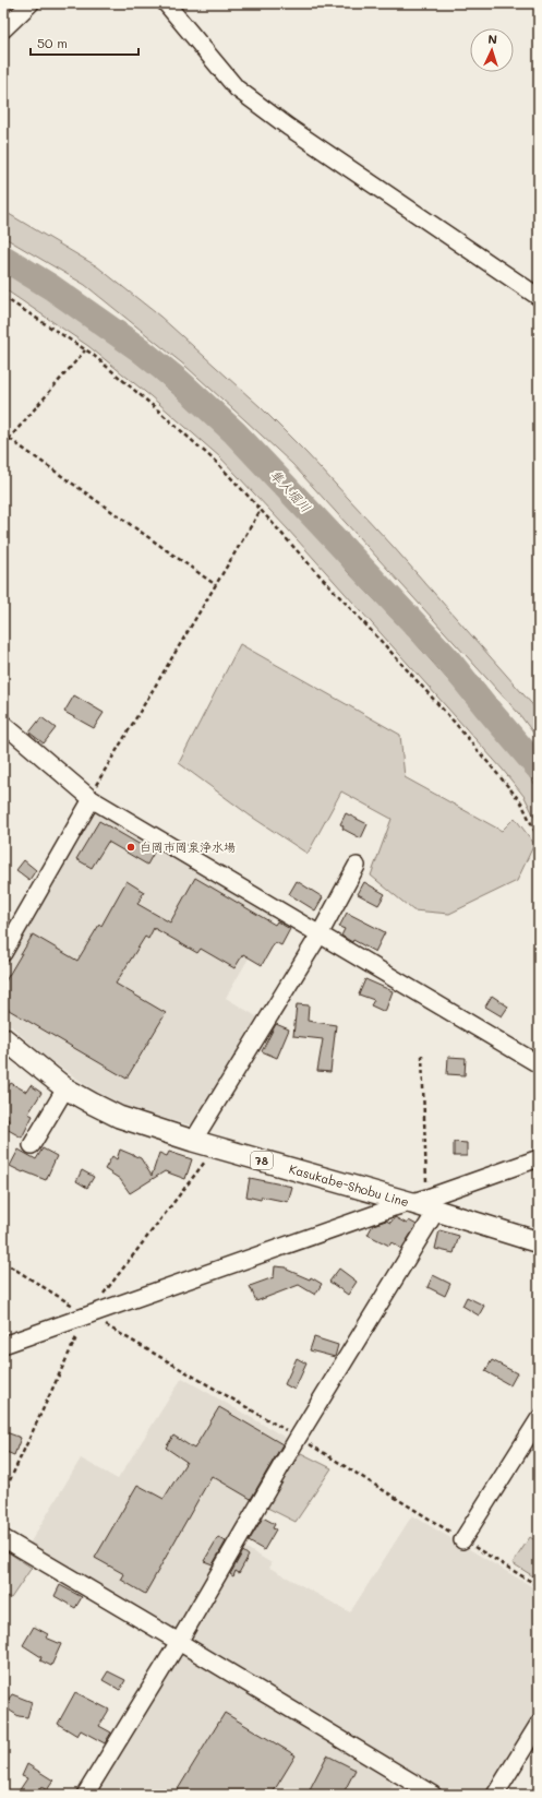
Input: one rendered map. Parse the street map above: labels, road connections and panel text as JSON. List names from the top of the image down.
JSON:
{
  "streets": {
    "main road": ["78", "Kasukabe-Shobu Line"]
  },
  "water": ["隼人堀川"],
  "places": ["白岡市岡泉浄水場"],
  "scale_bar": "50 m",
  "north": "top"
}
